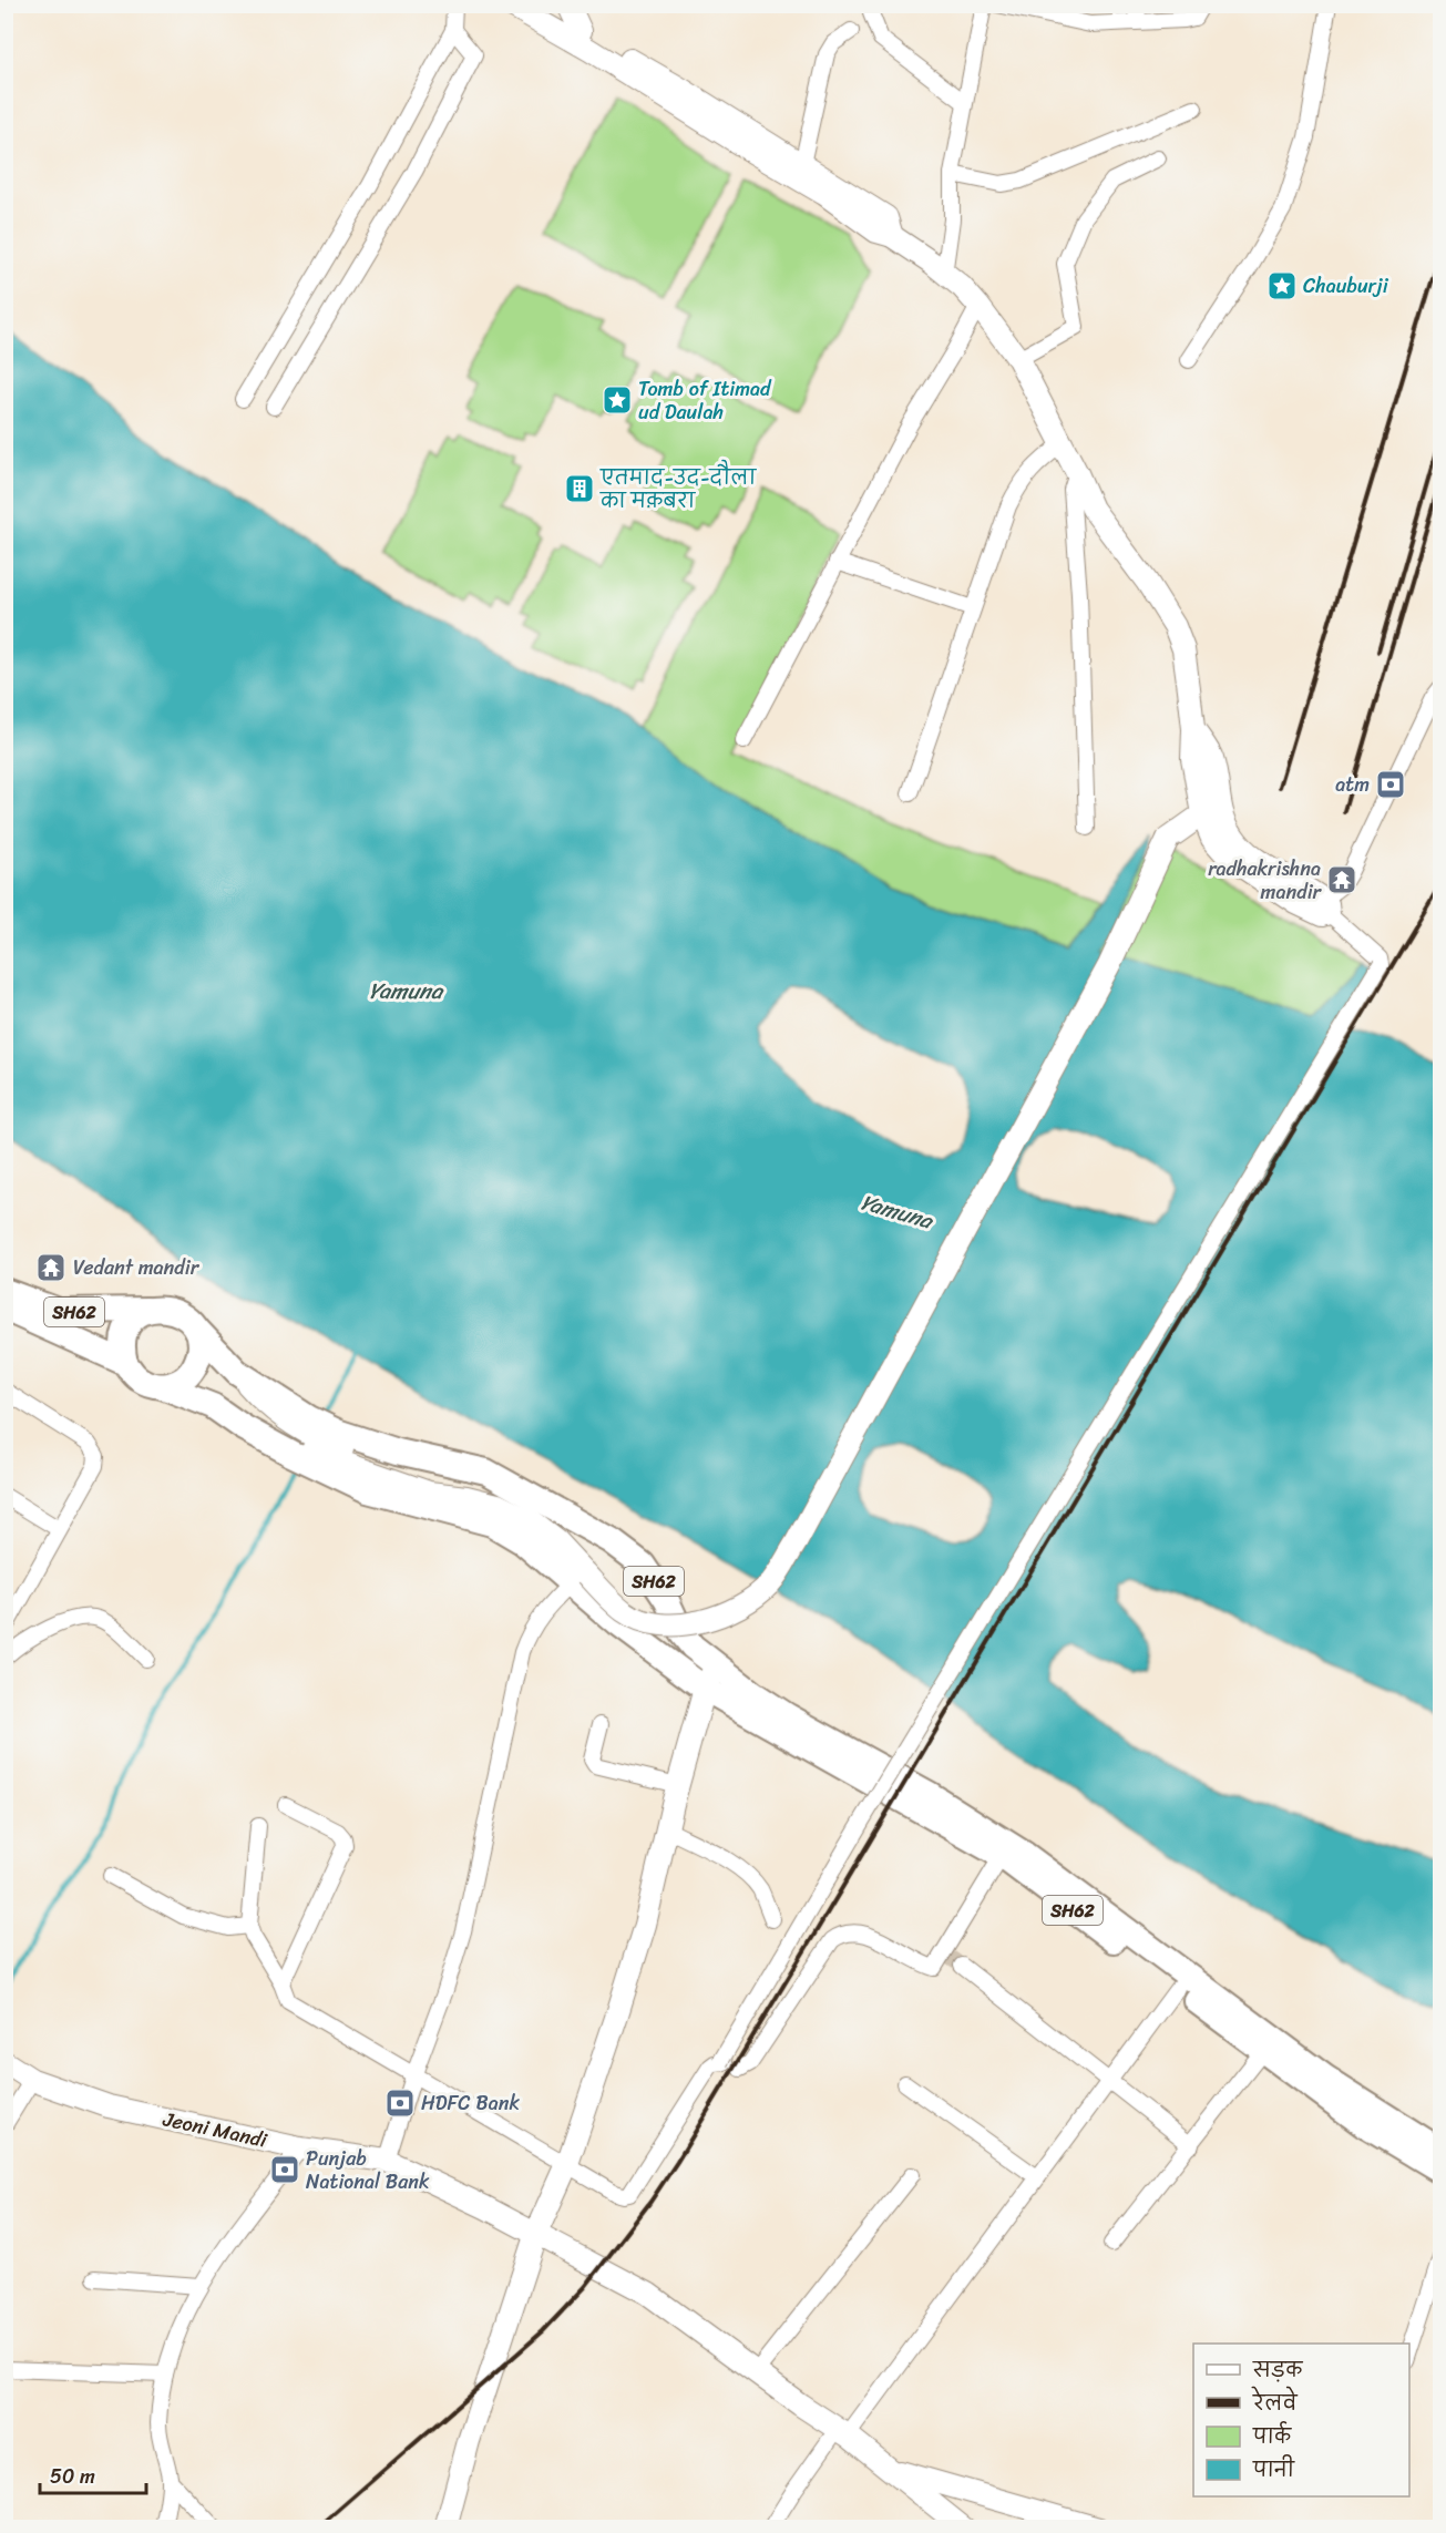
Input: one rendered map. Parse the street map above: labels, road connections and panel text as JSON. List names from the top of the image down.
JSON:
{
  "streets": {
    "main road": ["SH62", "Jeoni Mandi"]
  },
  "water": ["Yamuna"],
  "places": {
    "place": ["Chauburji", "Tomb of Itimad ud Daulah"],
    "building": ["एतमाद-उद-दौला का मक़बरा"],
    "bank": ["atm", "HDFC Bank", "Punjab National Bank"],
    "temple": ["radhakrishna mandir", "Vedant mandir"]
  },
  "legend": [
    "सड़क",
    "रेलवे",
    "पार्क",
    "पानी"
  ],
  "scale_bar": "50 m"
}
